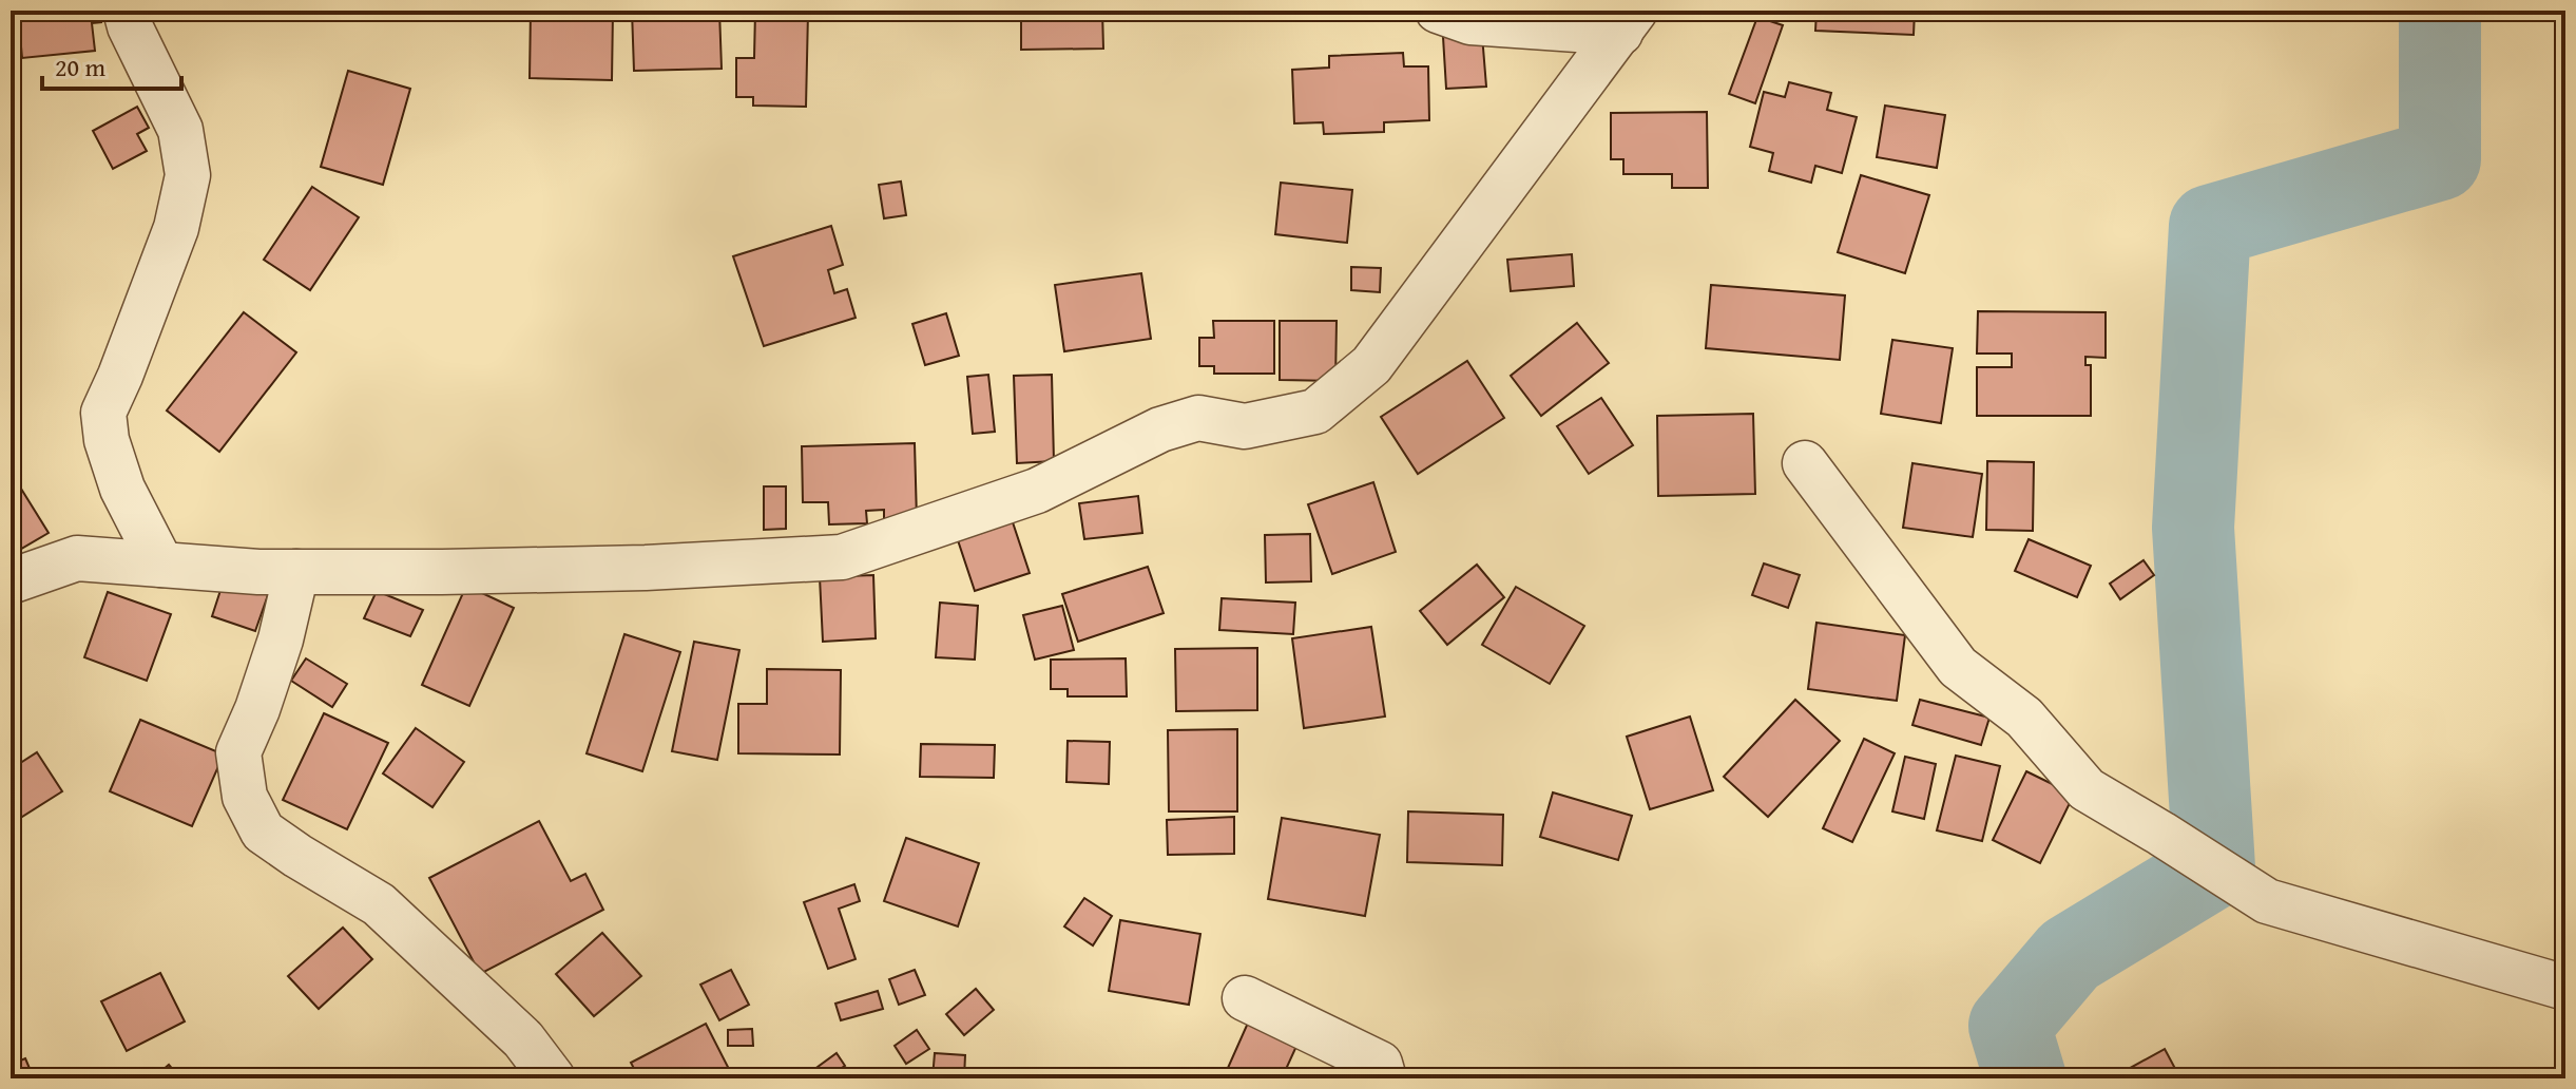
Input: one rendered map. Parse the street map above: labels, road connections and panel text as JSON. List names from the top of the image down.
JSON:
{
  "scale_bar": "20 m"
}
